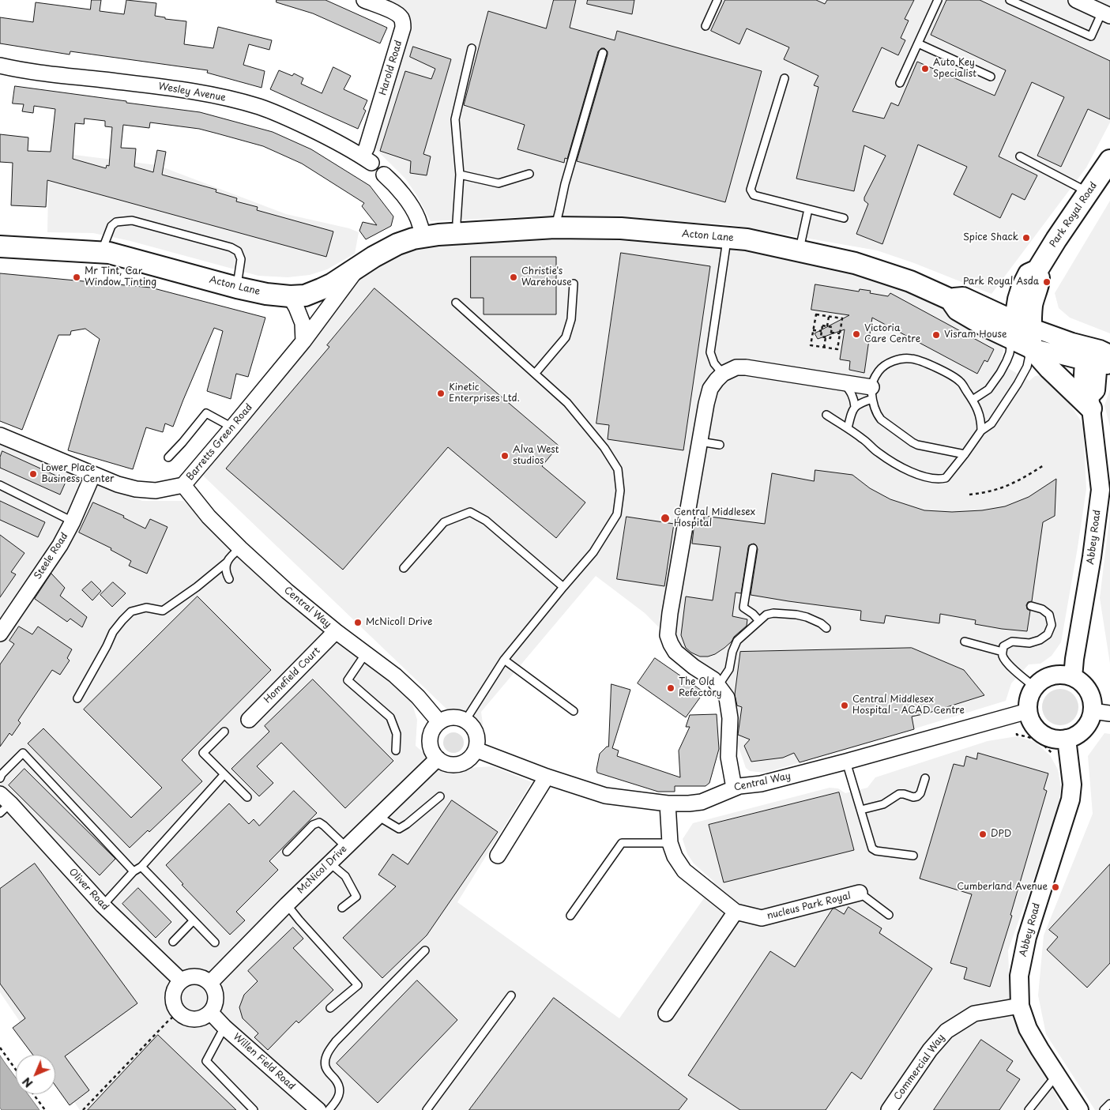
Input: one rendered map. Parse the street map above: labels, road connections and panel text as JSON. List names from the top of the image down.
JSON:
{
  "streets": {
    "main road": ["Park Royal Road", "Acton Lane"],
    "street": [
      "Harold Road",
      "Wesley Avenue",
      "Barretts Green Road",
      "Abbey Road",
      "Steele Road",
      "Central Way",
      "Homefield Court",
      "McNicol Drive",
      "Oliver Road",
      "nucleus Park Royal",
      "Willen Field Road",
      "Commercial Way"
    ]
  },
  "crossings": [
    ["Harold Road", "Wesley Avenue"],
    ["Park Royal Road", "Acton Lane"],
    ["Acton Lane", "Barretts Green Road"],
    ["Barretts Green Road", "Steele Road"],
    ["Barretts Green Road", "Central Way"],
    ["Abbey Road", "Central Way"],
    ["Abbey Road", "Commercial Way"],
    ["Central Way", "Homefield Court"],
    ["Central Way", "McNicol Drive"],
    ["Central Way", "nucleus Park Royal"],
    ["McNicol Drive", "Oliver Road"],
    ["McNicol Drive", "Willen Field Road"],
    ["Oliver Road", "Willen Field Road"]
  ],
  "places": [
    "Auto Key Specialist",
    "Spice Shack",
    "Mr Tint, Car Window Tinting",
    "Christie's Warehouse",
    "Park Royal Asda",
    "Victoria Care Centre",
    "Visram House",
    "Kinetic Enterprises Ltd.",
    "Alva West studios",
    "Lower Place Business Center",
    "Central Middlesex Hospital",
    "McNicoll Drive",
    "The Old Refectory",
    "Central Middlesex Hospital - ACAD Centre",
    "DPD",
    "Cumberland Avenue"
  ],
  "north": "bottom left"
}
